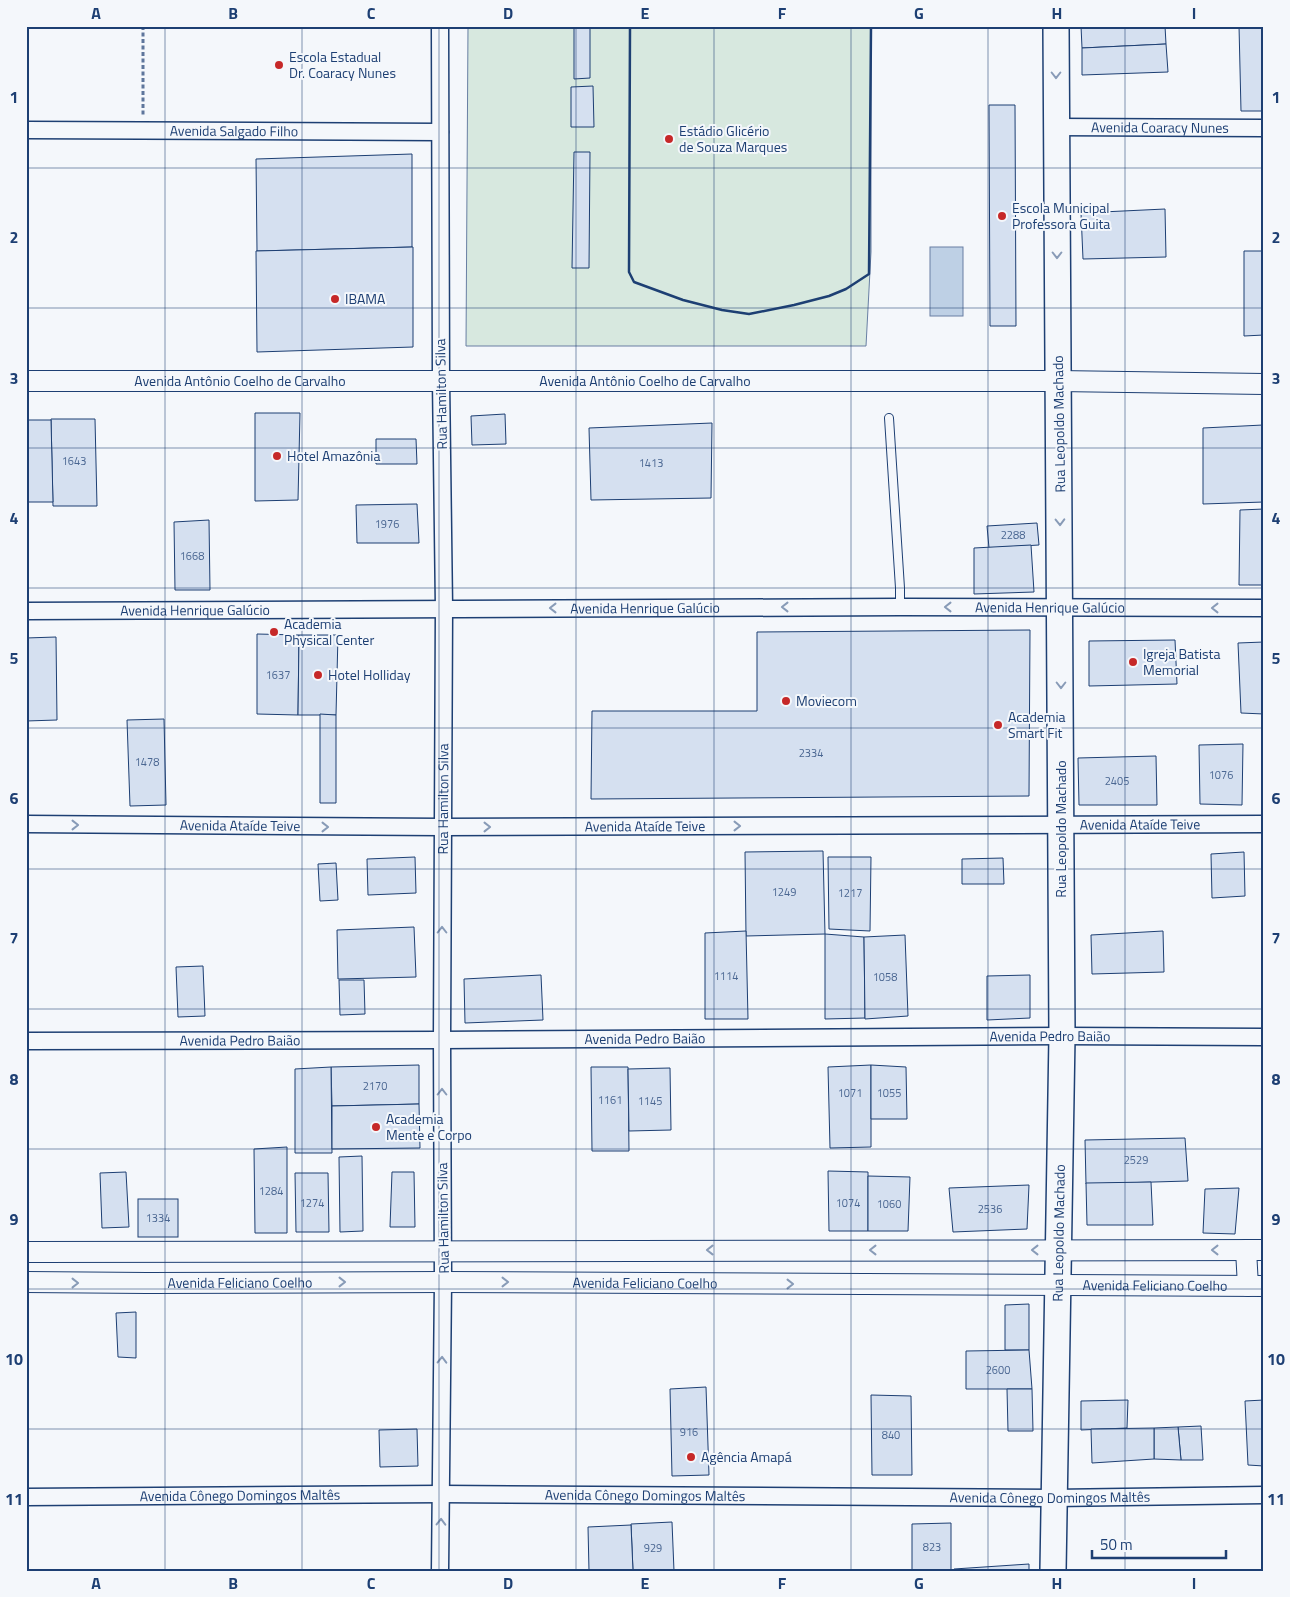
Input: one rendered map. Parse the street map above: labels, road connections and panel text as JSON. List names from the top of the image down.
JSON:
{
  "streets": {
    "main road": ["Rua Leopoldo Machado"],
    "street": [
      "Avenida Coaracy Nunes",
      "Avenida Salgado Filho",
      "Avenida Antônio Coelho de Carvalho",
      "Rua Hamilton Silva",
      "Avenida Henrique Galúcio",
      "Avenida Ataíde Teive",
      "Avenida Pedro Baião",
      "Avenida Feliciano Coelho",
      "Avenida Cônego Domingos Maltês"
    ]
  },
  "crossings": [
    ["Avenida Coaracy Nunes", "Rua Leopoldo Machado"],
    ["Avenida Salgado Filho", "Rua Hamilton Silva"],
    ["Avenida Antônio Coelho de Carvalho", "Rua Hamilton Silva"],
    ["Avenida Antônio Coelho de Carvalho", "Rua Leopoldo Machado"],
    ["Rua Hamilton Silva", "Avenida Henrique Galúcio"],
    ["Rua Hamilton Silva", "Avenida Ataíde Teive"],
    ["Rua Hamilton Silva", "Avenida Pedro Baião"],
    ["Rua Hamilton Silva", "Avenida Feliciano Coelho"],
    ["Rua Hamilton Silva", "Avenida Cônego Domingos Maltês"],
    ["Rua Leopoldo Machado", "Avenida Henrique Galúcio"],
    ["Rua Leopoldo Machado", "Avenida Ataíde Teive"],
    ["Rua Leopoldo Machado", "Avenida Pedro Baião"],
    ["Rua Leopoldo Machado", "Avenida Feliciano Coelho"],
    ["Rua Leopoldo Machado", "Avenida Cônego Domingos Maltês"]
  ],
  "one_way": [
    "Rua Hamilton Silva",
    "Rua Leopoldo Machado",
    "Avenida Henrique Galúcio",
    "Avenida Ataíde Teive"
  ],
  "places": [
    "Escola Estadual Dr. Coaracy Nunes",
    "Estádio Glicério de Souza Marques",
    "Escola Municipal Professora Guita",
    "IBAMA",
    "Hotel Amazônia",
    "Academia Physical Center",
    "Igreja Batista Memorial",
    "Hotel Holliday",
    "Moviecom",
    "Academia Smart Fit",
    "Academia Mente e Corpo",
    "Agência Amapá"
  ],
  "house_numbers": [
    "1643",
    "1413",
    "1976",
    "2288",
    "1668",
    "1637",
    "2334",
    "1478",
    "1076",
    "2405",
    "1249",
    "1217",
    "1114",
    "1058",
    "2170",
    "1071",
    "1055",
    "1161",
    "1145",
    "2529",
    "1284",
    "1274",
    "1074",
    "1060",
    "2536",
    "1334",
    "2600",
    "916",
    "840",
    "823",
    "929"
  ],
  "scale_bar": "50 m",
  "grid": {
    "columns": [
      "A",
      "B",
      "C",
      "D",
      "E",
      "F",
      "G",
      "H",
      "I"
    ],
    "rows": [
      "1",
      "2",
      "3",
      "4",
      "5",
      "6",
      "7",
      "8",
      "9",
      "10",
      "11"
    ]
  }
}
